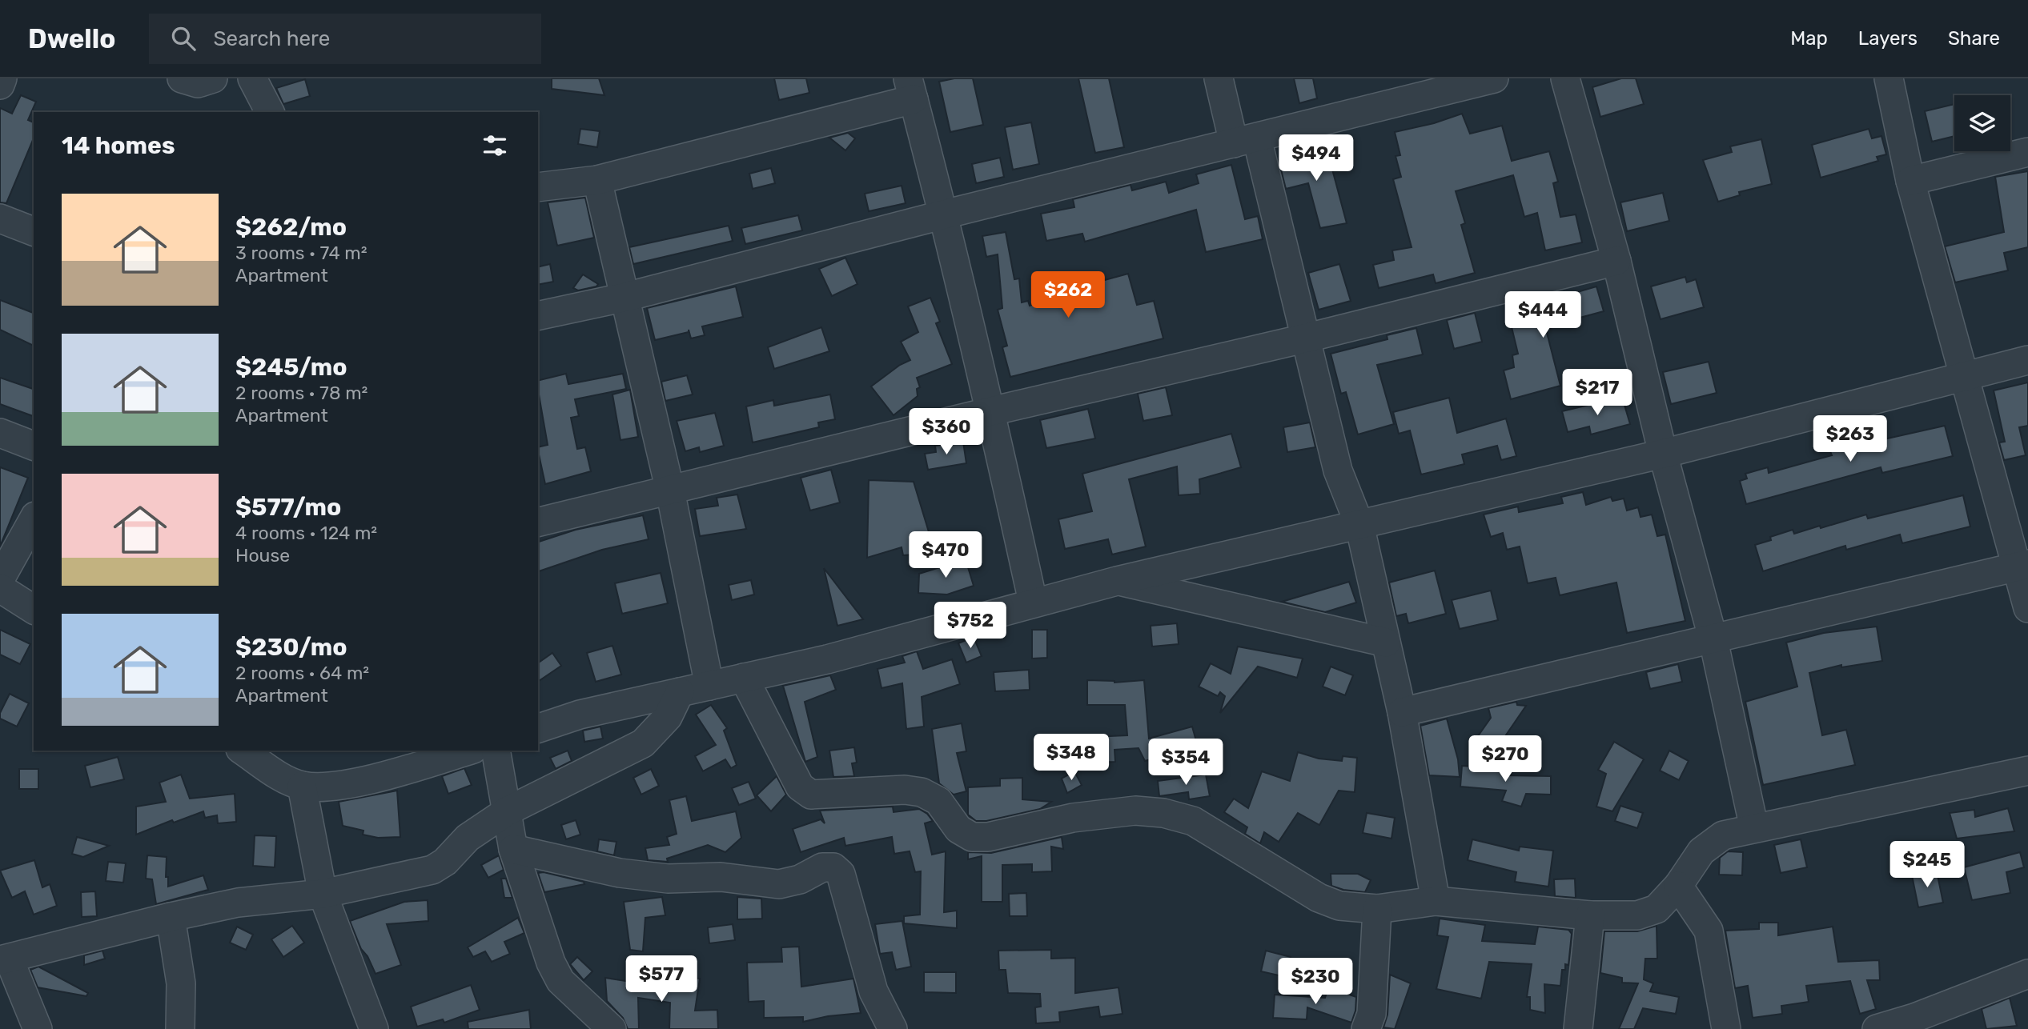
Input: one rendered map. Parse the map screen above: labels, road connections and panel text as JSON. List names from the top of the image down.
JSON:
{
  "page": {
    "header": "Dwello",
    "search": "Search here",
    "nav": ["Map", "Layers", "Share"],
    "heading": "14 homes",
    "price": [
      "$494",
      "$262",
      "$444",
      "$217",
      "$360",
      "$263",
      "$470",
      "$752",
      "$348",
      "$270",
      "$354",
      "$245",
      "$577",
      "$230"
    ],
    "list": [
      {
        "name": "$262/mo",
        "note": "3 rooms · 74 m² · Apartment"
      },
      {
        "name": "$245/mo",
        "note": "2 rooms · 78 m² · Apartment"
      },
      {
        "name": "$577/mo",
        "note": "4 rooms · 124 m² · House"
      },
      {
        "name": "$230/mo",
        "note": "2 rooms · 64 m² · Apartment"
      }
    ]
  }
}
